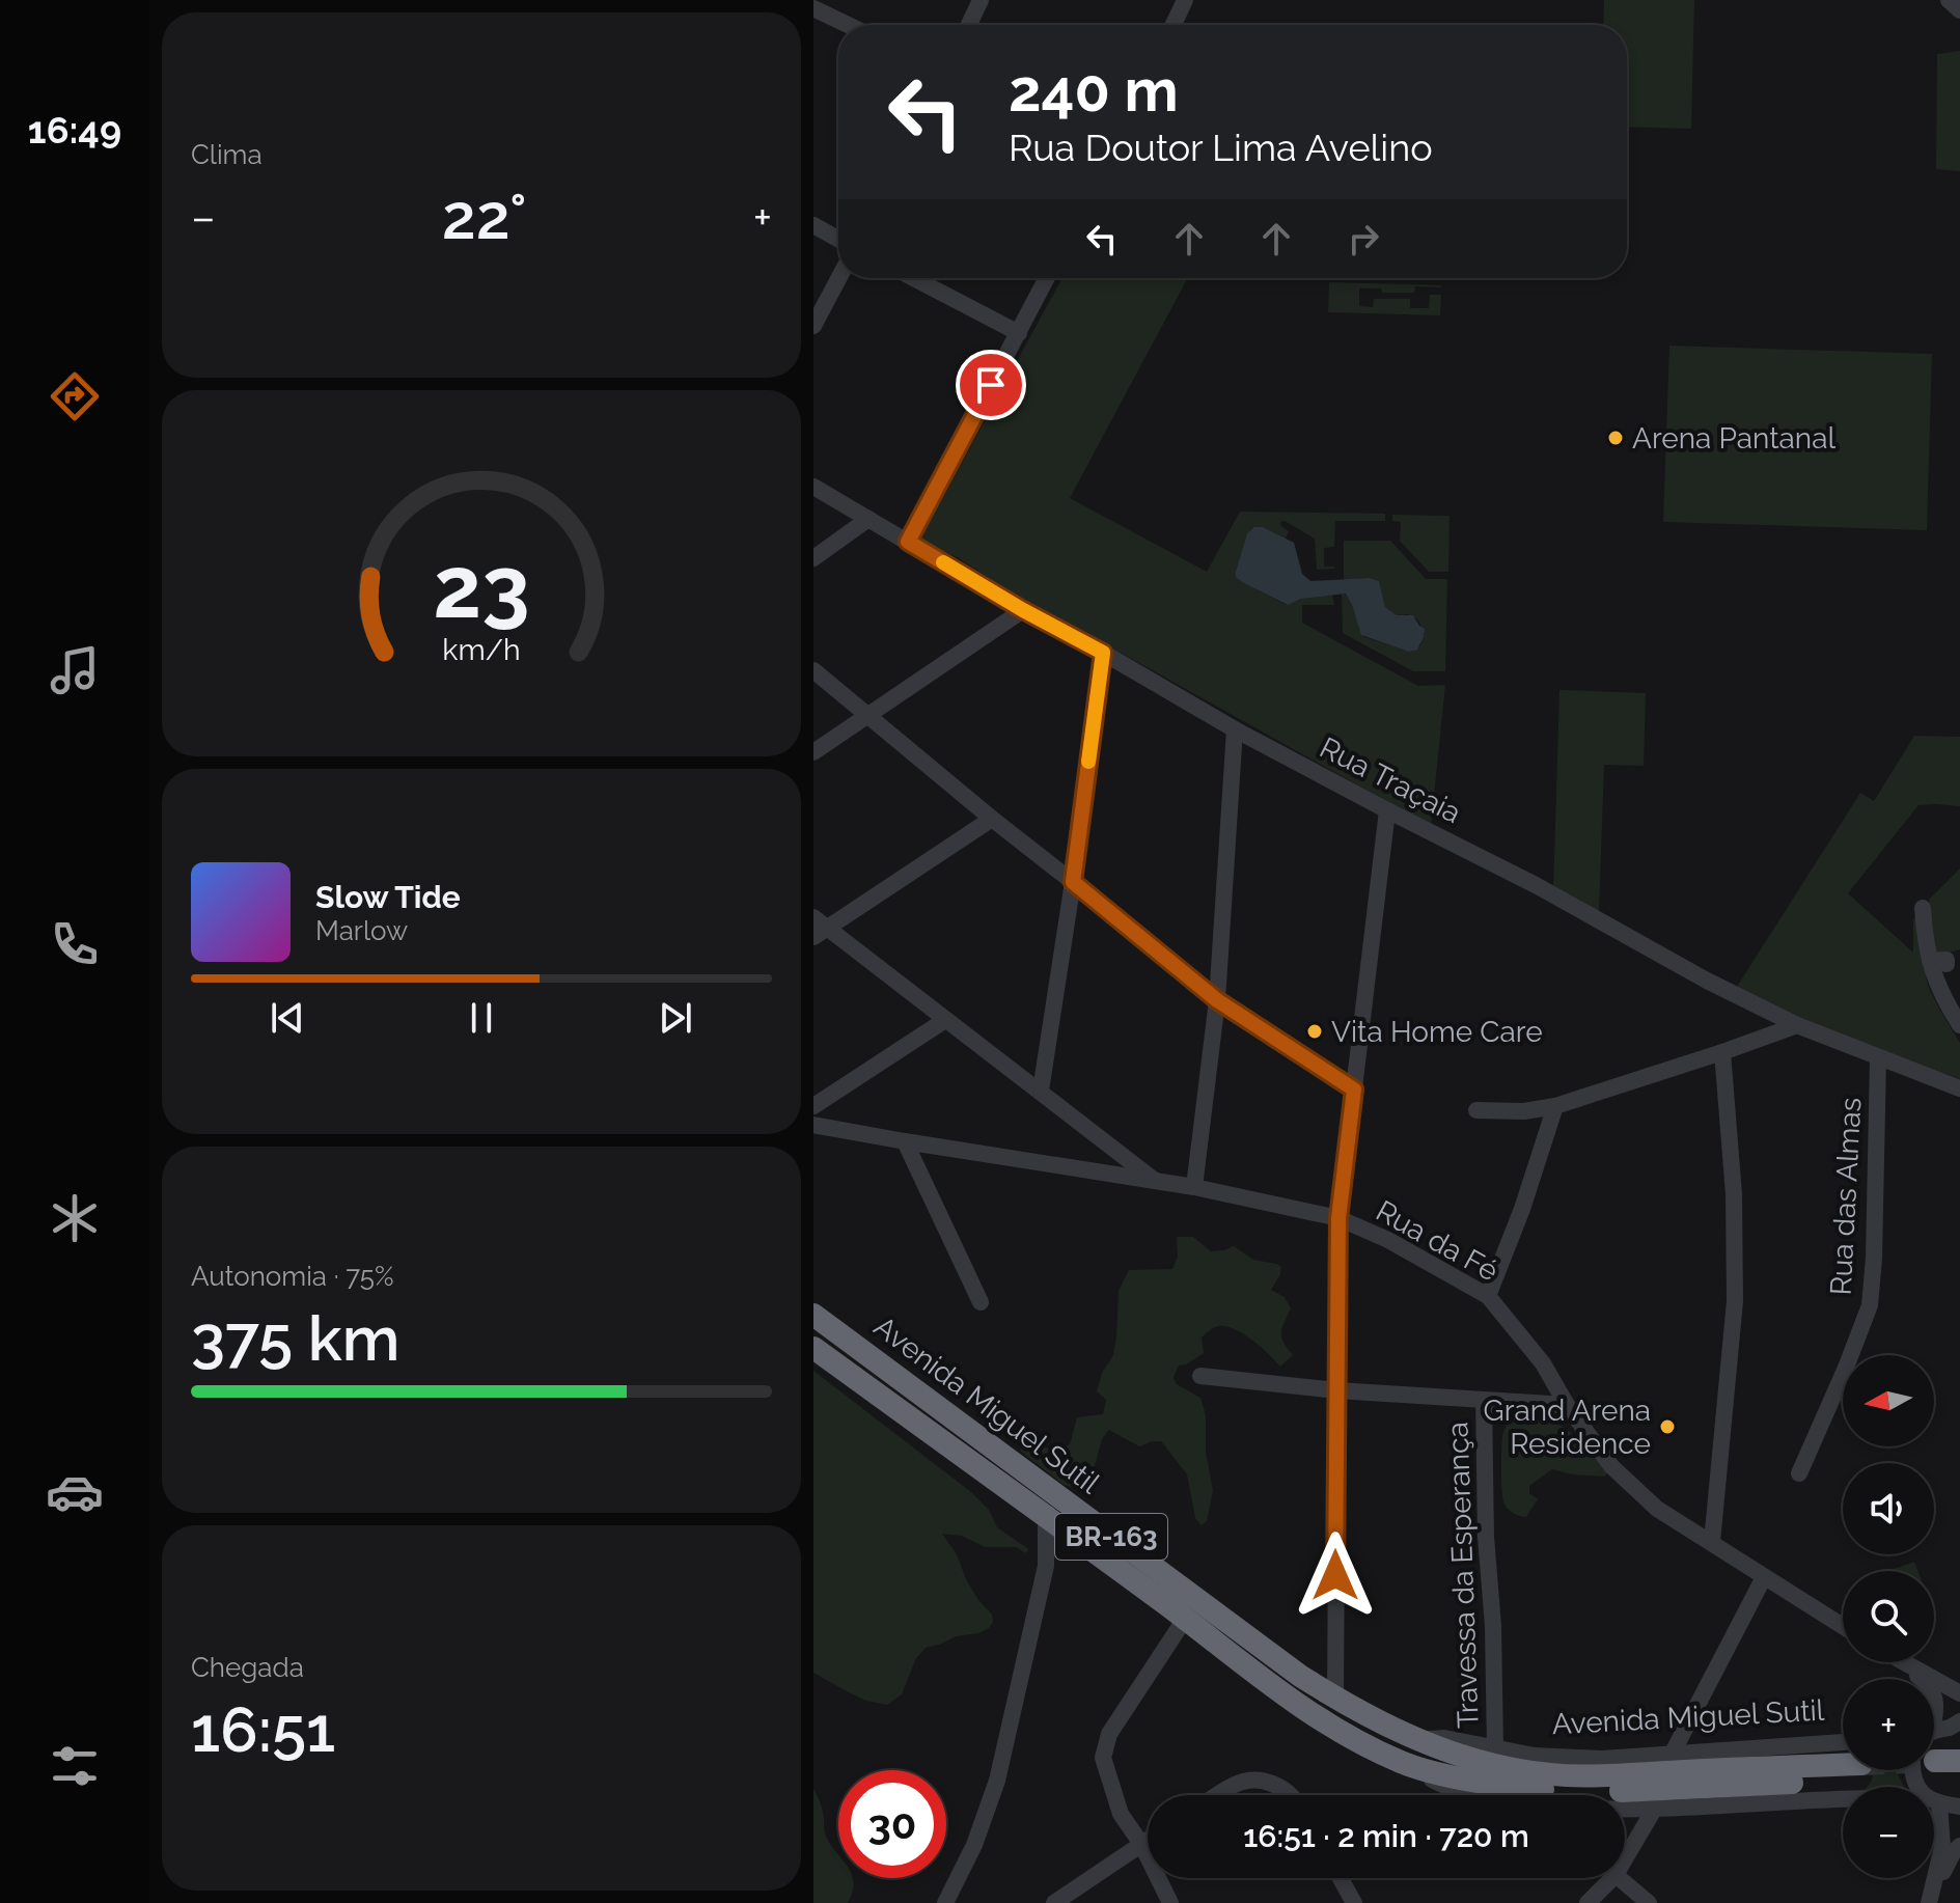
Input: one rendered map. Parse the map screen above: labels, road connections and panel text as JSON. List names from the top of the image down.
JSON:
{
  "streets": {
    "highway": ["Avenida Miguel Sutil", "BR-163"],
    "street": [
      "Rua Traçaia",
      "Rua das Almas",
      "Rua da Fé",
      "Travessa da Esperança"
    ]
  },
  "crossings": [
    ["Rua Traçaia", "Rua das Almas"],
    ["Avenida Miguel Sutil", "BR-163"],
    ["Avenida Miguel Sutil", "Travessa da Esperança"]
  ],
  "places": ["Arena Pantanal", "Vita Home Care", "Grand Arena Residence"],
  "north": "left",
  "page": {
    "tabs": "16:49",
    "tile": [
      "Clima",
      ["Autonomia · 75%", "375 km"],
      ["Chegada", "16:51"]
    ],
    "turn": ["240 m", "Rua Doutor Lima Avelino"],
    "heat": ["−", "22°", "+"],
    "song": ["Slow Tide", "Marlow"],
    "map_buttons": ["+", "−"],
    "limit": "30",
    "trip": "16:51 · 2 min · 720 m",
    "gauge": ["23", "km/h"]
  }
}
